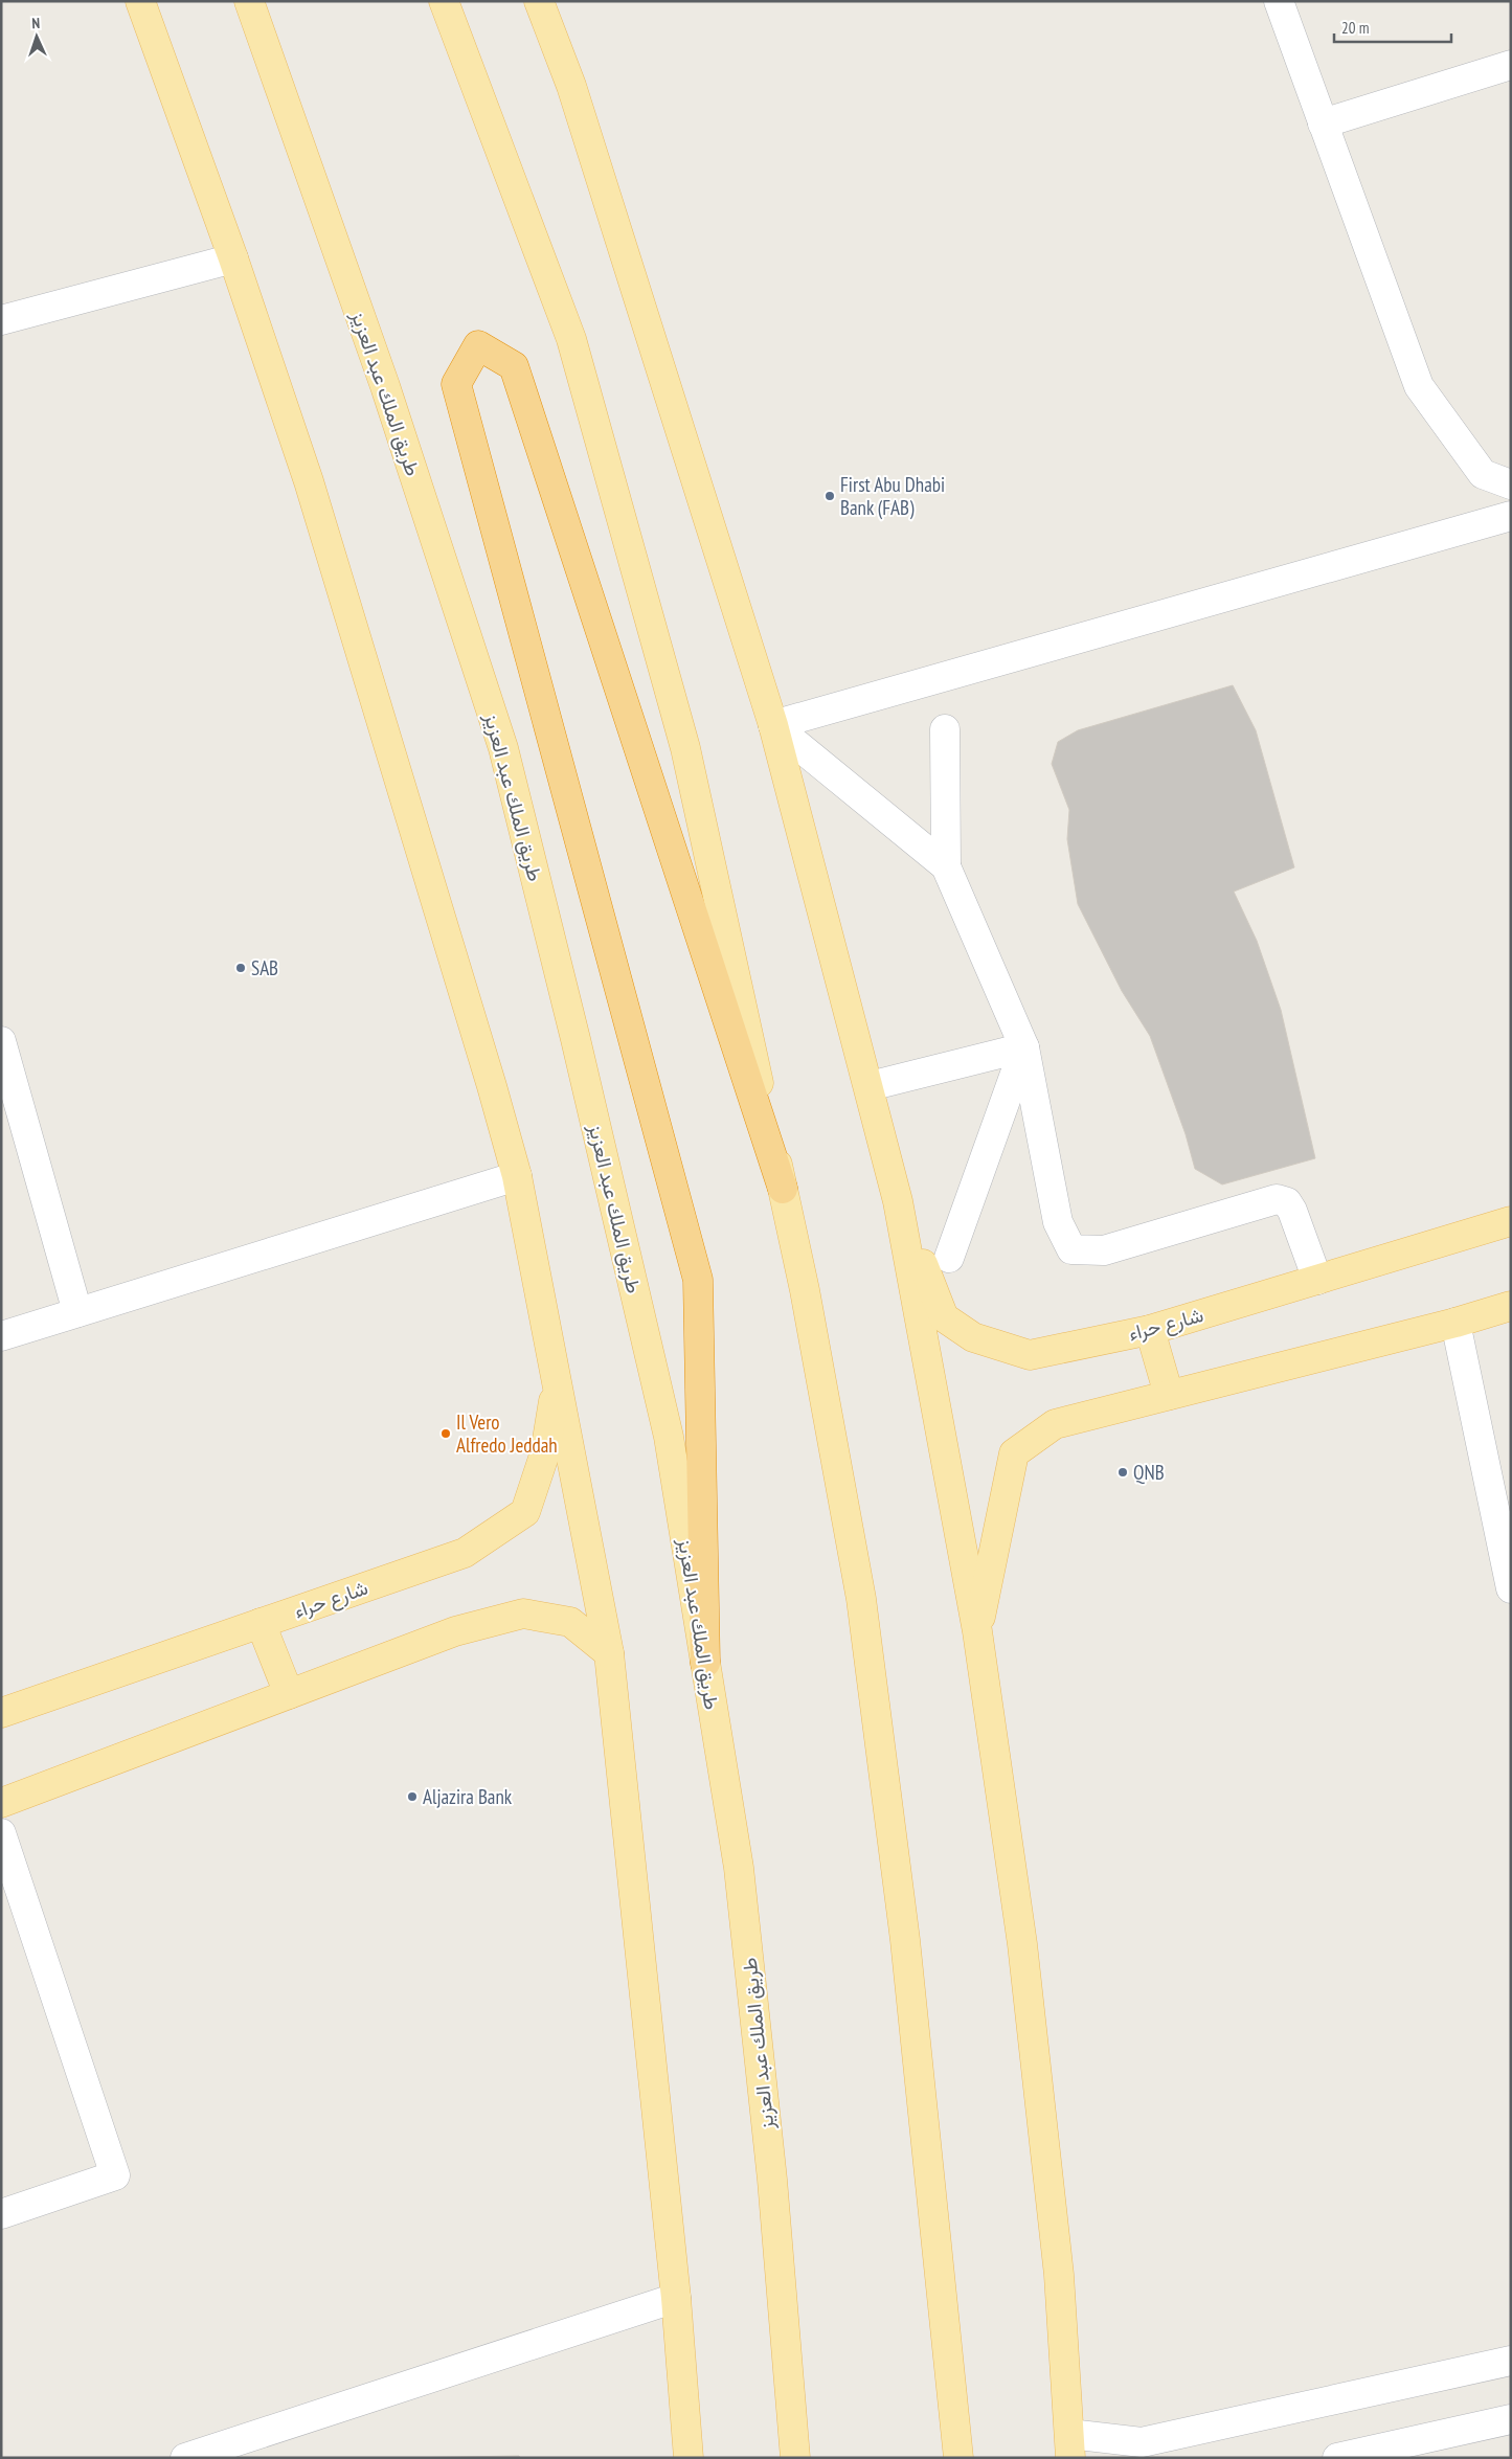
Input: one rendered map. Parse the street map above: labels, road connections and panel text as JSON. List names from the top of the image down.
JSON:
{
  "streets": {
    "main road": ["طريق الملك عبد العزيز", "شارع حراء"]
  },
  "places": [
    "First Abu Dhabi Bank (FAB)",
    "SAB",
    "Il Vero Alfredo Jeddah",
    "QNB",
    "Aljazira Bank"
  ],
  "scale_bar": "20 m",
  "north": "top"
}
